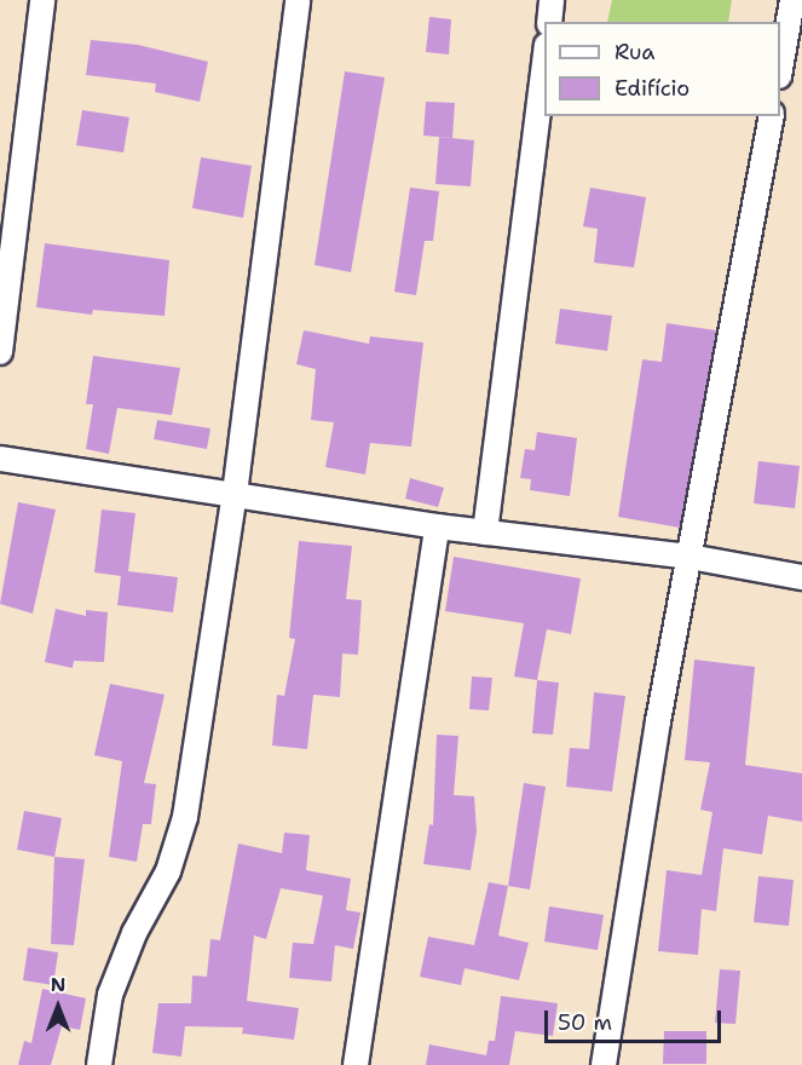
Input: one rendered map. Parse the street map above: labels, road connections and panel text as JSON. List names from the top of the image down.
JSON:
{
  "legend": ["Rua", "Edifício"],
  "scale_bar": "50 m",
  "north": "top"
}
